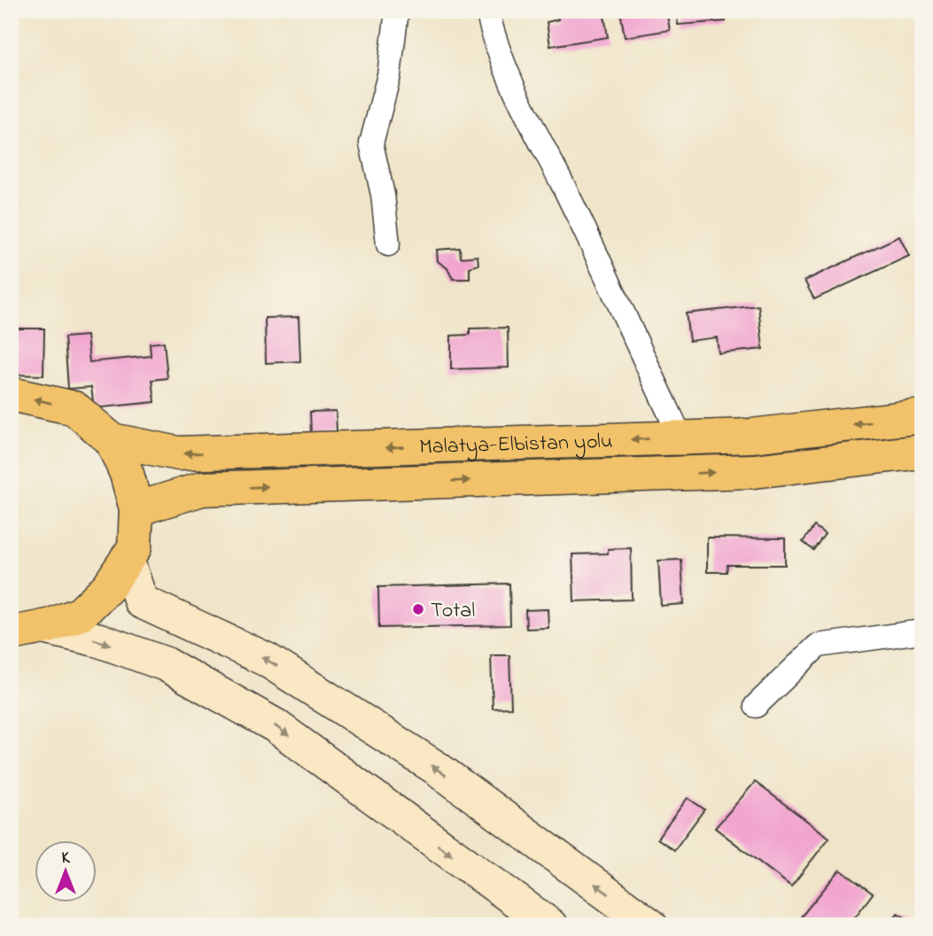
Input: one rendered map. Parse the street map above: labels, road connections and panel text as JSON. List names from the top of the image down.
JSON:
{
  "streets": {
    "main road": ["Malatya-Elbistan yolu"]
  },
  "places": ["Total"],
  "north": "top"
}
